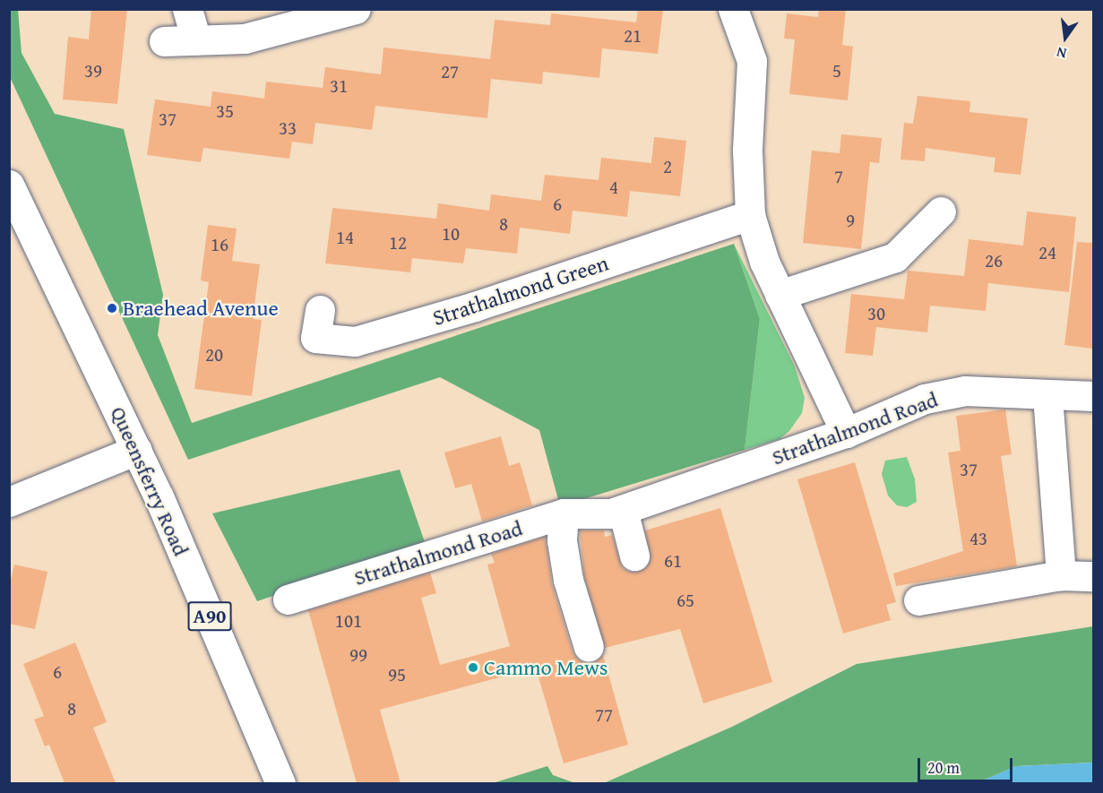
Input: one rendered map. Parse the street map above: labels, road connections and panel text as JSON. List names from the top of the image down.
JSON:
{
  "streets": {
    "street": [
      "Strathalmond Green",
      "Strathalmond Road",
      "Queensferry Road",
      "A90"
    ]
  },
  "places": ["Braehead Avenue", "Cammo Mews"],
  "house_numbers": [
    "21",
    "39",
    "5",
    "27",
    "31",
    "35",
    "37",
    "33",
    "2",
    "7",
    "4",
    "6",
    "9",
    "8",
    "10",
    "14",
    "12",
    "16",
    "24",
    "26",
    "30",
    "20",
    "37",
    "43",
    "61",
    "65",
    "101",
    "99",
    "6",
    "95",
    "8",
    "77"
  ],
  "scale_bar": "20 m",
  "north": "bottom"
}
